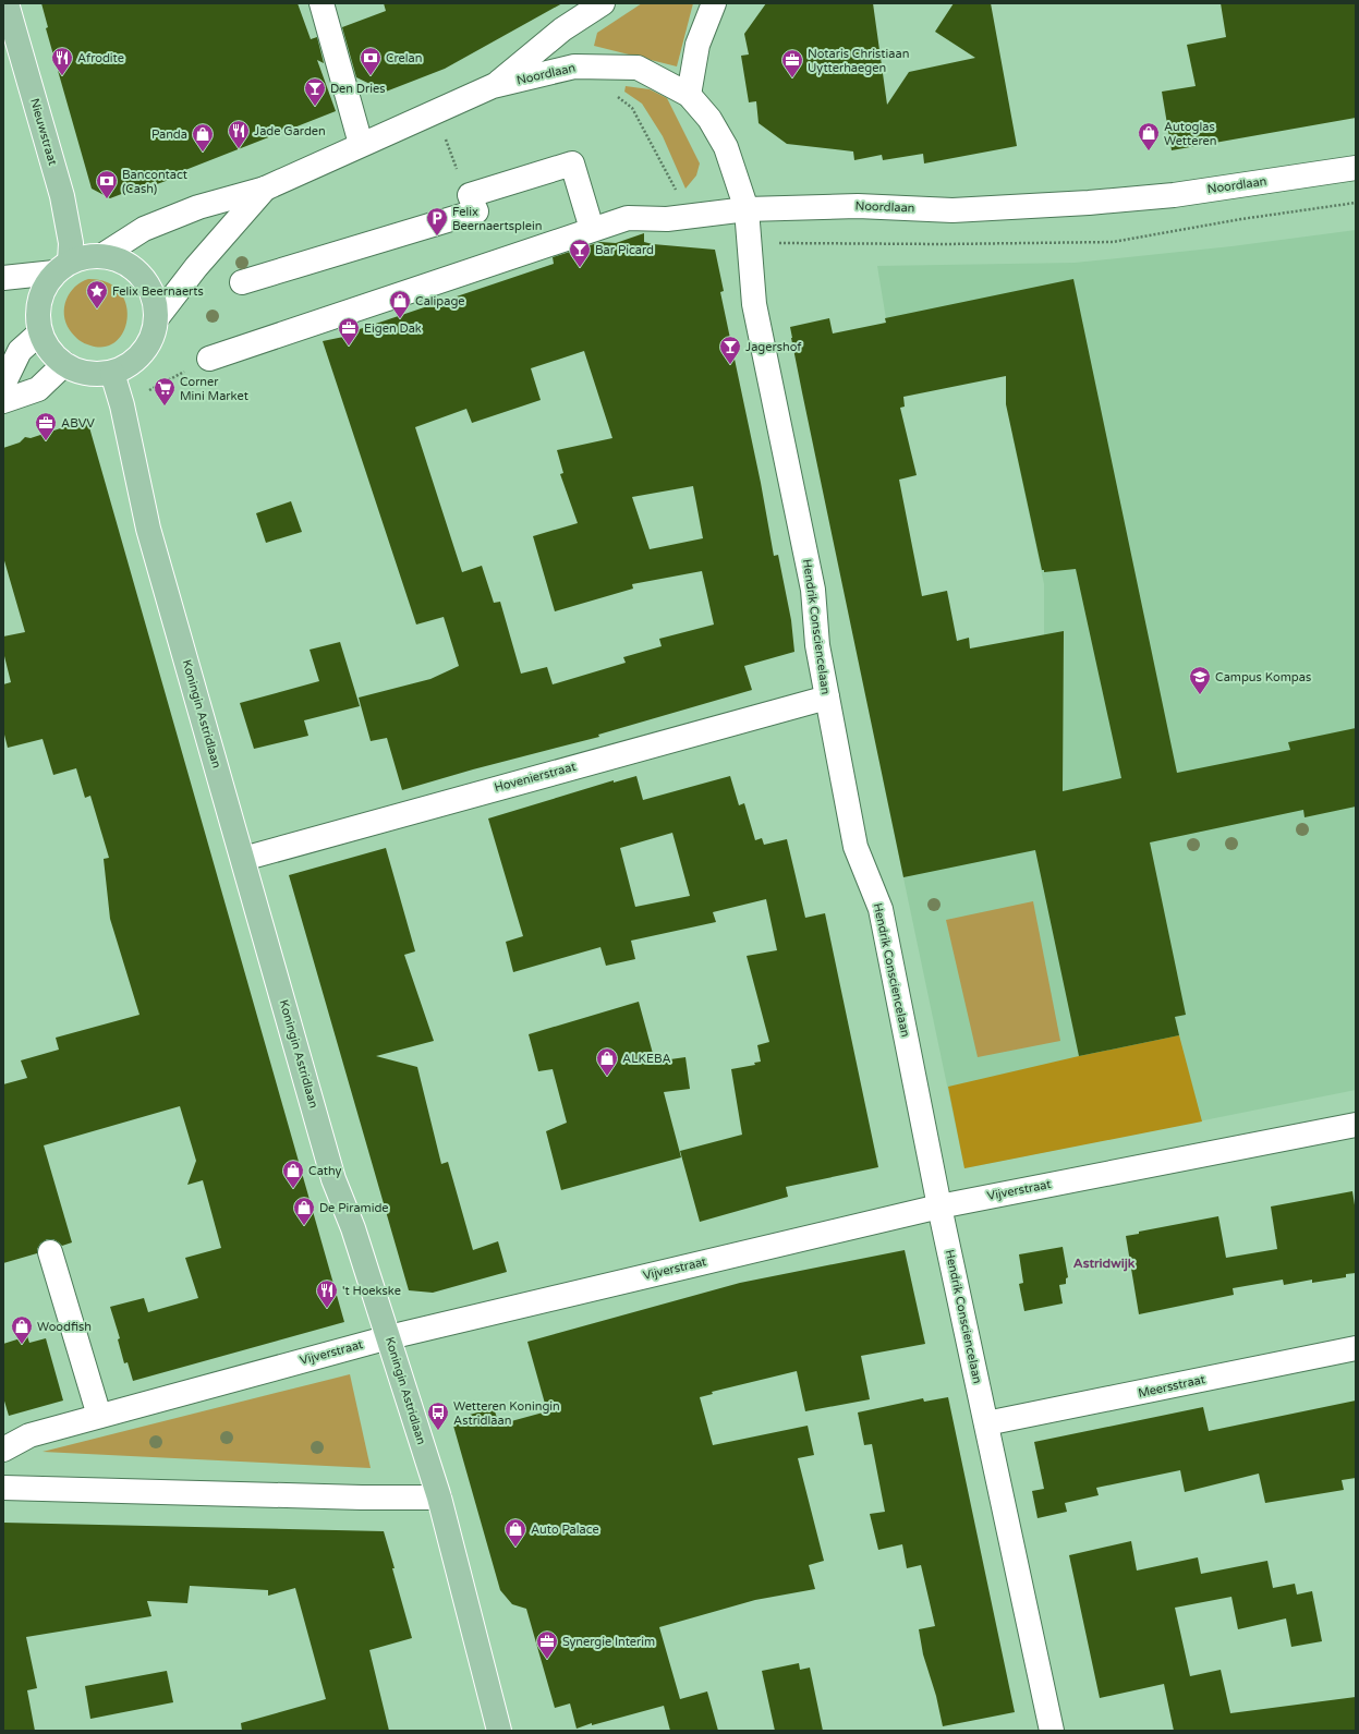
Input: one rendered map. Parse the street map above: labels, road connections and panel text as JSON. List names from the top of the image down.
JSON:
{
  "streets": {
    "main road": ["Nieuwstraat", "Koningin Astridlaan"],
    "street": [
      "Noordlaan",
      "Hendrik Consciencelaan",
      "Hovenierstraat",
      "Vijverstraat",
      "Meersstraat"
    ]
  },
  "crossings": [
    ["Noordlaan", "Hendrik Consciencelaan"],
    ["Nieuwstraat", "Koningin Astridlaan"],
    ["Hendrik Consciencelaan", "Hovenierstraat"],
    ["Hendrik Consciencelaan", "Vijverstraat"],
    ["Hendrik Consciencelaan", "Meersstraat"],
    ["Koningin Astridlaan", "Hovenierstraat"],
    ["Koningin Astridlaan", "Vijverstraat"]
  ],
  "districts": ["Astridwijk"],
  "places": {
    "restaurant": ["Afrodite", "Jade Garden", "'t Hoekske"],
    "bank": ["Crelan", "Bancontact (Cash)"],
    "office": [
      "Notaris Christiaan Uytterhaegen",
      "Eigen Dak",
      "ABVV",
      "Synergie Interim"
    ],
    "bar": ["Den Dries", "Bar Picard", "Jagershof"],
    "shop": [
      "Autoglas Wetteren",
      "Panda",
      "Calipage",
      "ALKEBA",
      "Cathy",
      "De Piramide",
      "Woodfish",
      "Auto Palace"
    ],
    "parking": ["Felix Beernaertsplein"],
    "place": ["Felix Beernaerts"],
    "supermarket": ["Corner Mini Market"],
    "school or university": ["Campus Kompas"],
    "bus stop": ["Wetteren Koningin Astridlaan"]
  }
}
